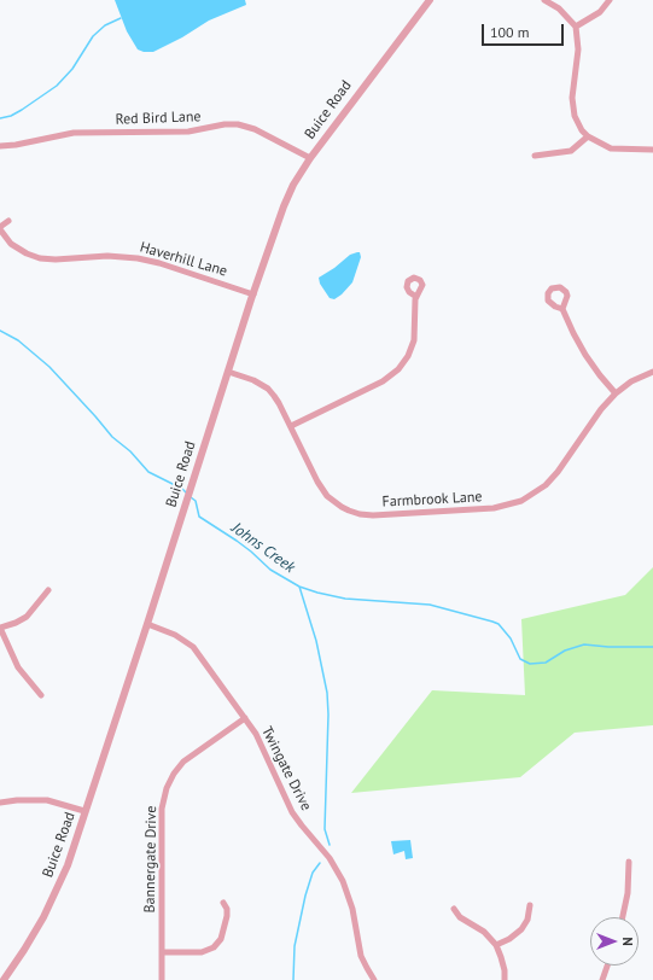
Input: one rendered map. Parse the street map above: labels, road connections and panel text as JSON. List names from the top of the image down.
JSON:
{
  "streets": {
    "street": [
      "Buice Road",
      "Red Bird Lane",
      "Haverhill Lane",
      "Farmbrook Lane",
      "Twingate Drive",
      "Bannergate Drive"
    ]
  },
  "crossings": [
    ["Buice Road", "Red Bird Lane"],
    ["Buice Road", "Haverhill Lane"],
    ["Buice Road", "Farmbrook Lane"],
    ["Buice Road", "Twingate Drive"],
    ["Twingate Drive", "Bannergate Drive"]
  ],
  "water": ["Johns Creek"],
  "scale_bar": "100 m",
  "north": "right"
}
